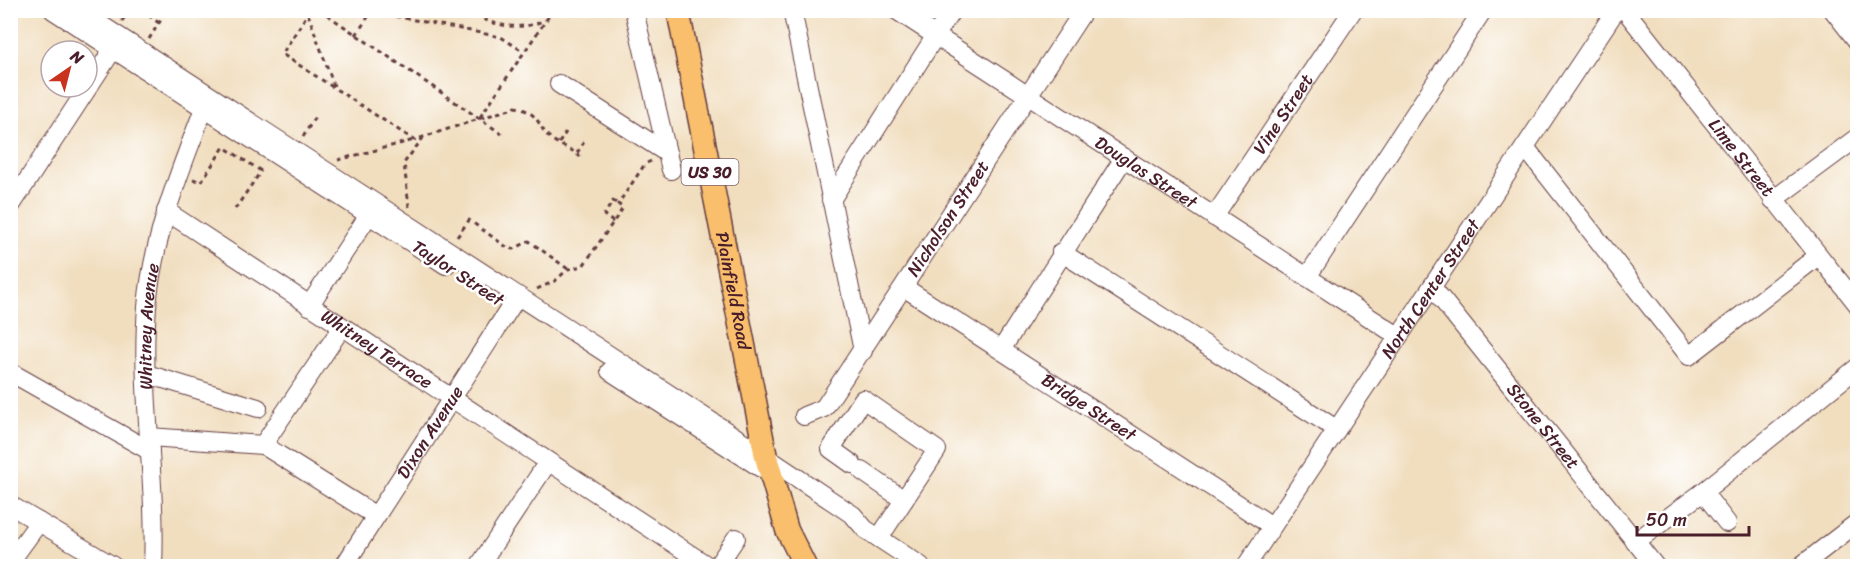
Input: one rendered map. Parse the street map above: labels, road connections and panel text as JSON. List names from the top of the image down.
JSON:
{
  "streets": {
    "main road": ["US 30", "Plainfield Road"],
    "street": [
      "Vine Street",
      "Lime Street",
      "Douglas Street",
      "Nicholson Street",
      "Taylor Street",
      "North Center Street",
      "Whitney Avenue",
      "Whitney Terrace",
      "Bridge Street",
      "Stone Street",
      "Dixon Avenue"
    ]
  },
  "crossings": [
    ["Vine Street", "Douglas Street"],
    ["Douglas Street", "Nicholson Street"],
    ["Douglas Street", "North Center Street"],
    ["Nicholson Street", "Bridge Street"],
    ["Taylor Street", "Plainfield Road"],
    ["Taylor Street", "Whitney Avenue"],
    ["Taylor Street", "Dixon Avenue"],
    ["North Center Street", "Bridge Street"],
    ["North Center Street", "Stone Street"],
    ["Whitney Avenue", "Whitney Terrace"],
    ["Whitney Terrace", "Dixon Avenue"]
  ],
  "scale_bar": "50 m",
  "north": "top right"
}
